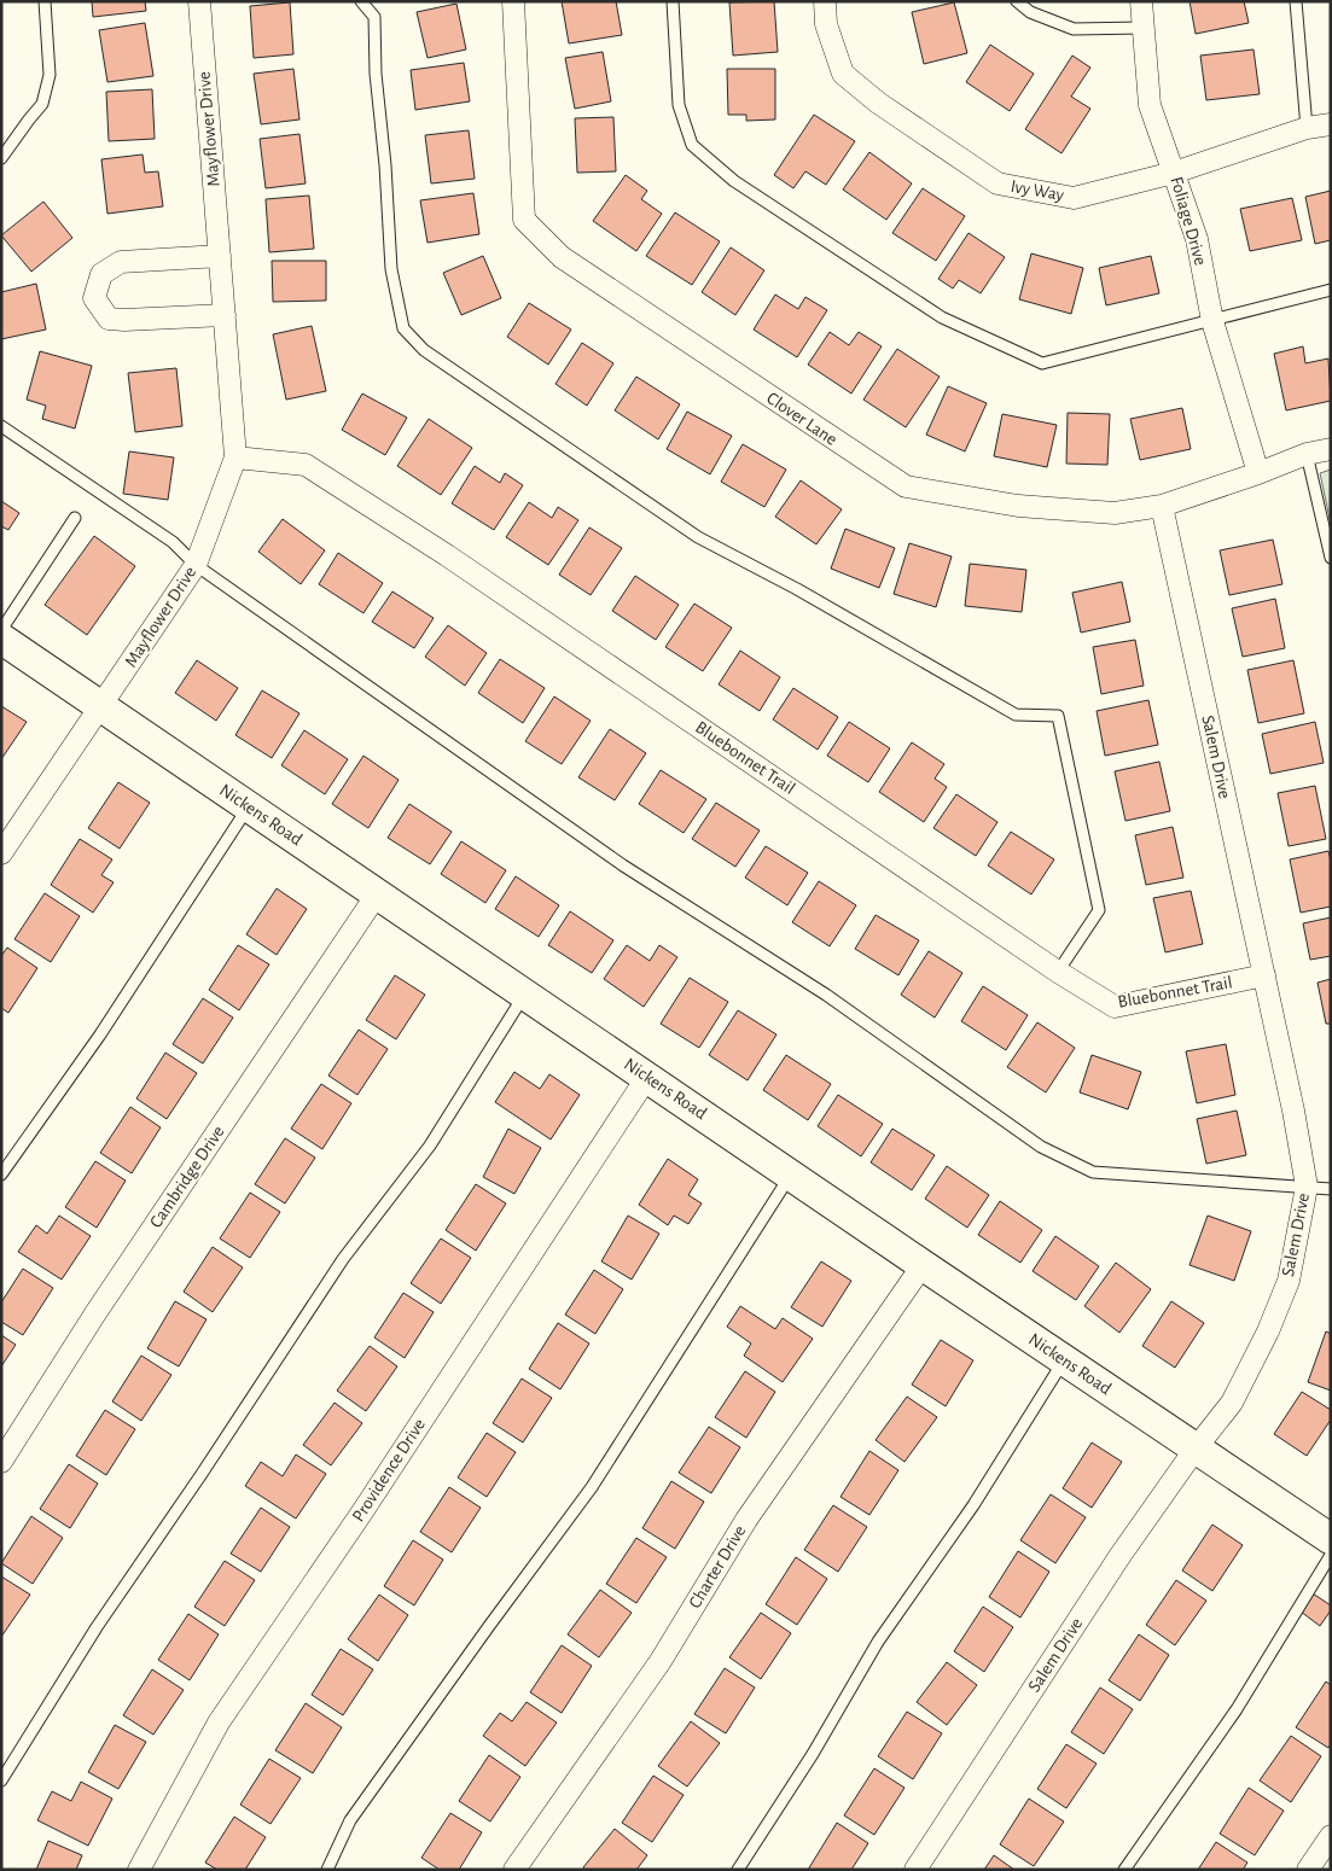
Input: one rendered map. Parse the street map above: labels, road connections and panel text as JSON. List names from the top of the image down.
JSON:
{
  "streets": {
    "street": [
      "Mayflower Drive",
      "Ivy Way",
      "Foliage Drive",
      "Clover Lane",
      "Salem Drive",
      "Bluebonnet Trail",
      "Nickens Road",
      "Cambridge Drive",
      "Providence Drive",
      "Charter Drive"
    ]
  },
  "crossings": [
    ["Mayflower Drive", "Bluebonnet Trail"],
    ["Mayflower Drive", "Nickens Road"],
    ["Ivy Way", "Foliage Drive"],
    ["Foliage Drive", "Clover Lane"],
    ["Clover Lane", "Salem Drive"],
    ["Salem Drive", "Bluebonnet Trail"],
    ["Salem Drive", "Nickens Road"],
    ["Nickens Road", "Cambridge Drive"],
    ["Nickens Road", "Providence Drive"],
    ["Nickens Road", "Charter Drive"]
  ]
}
